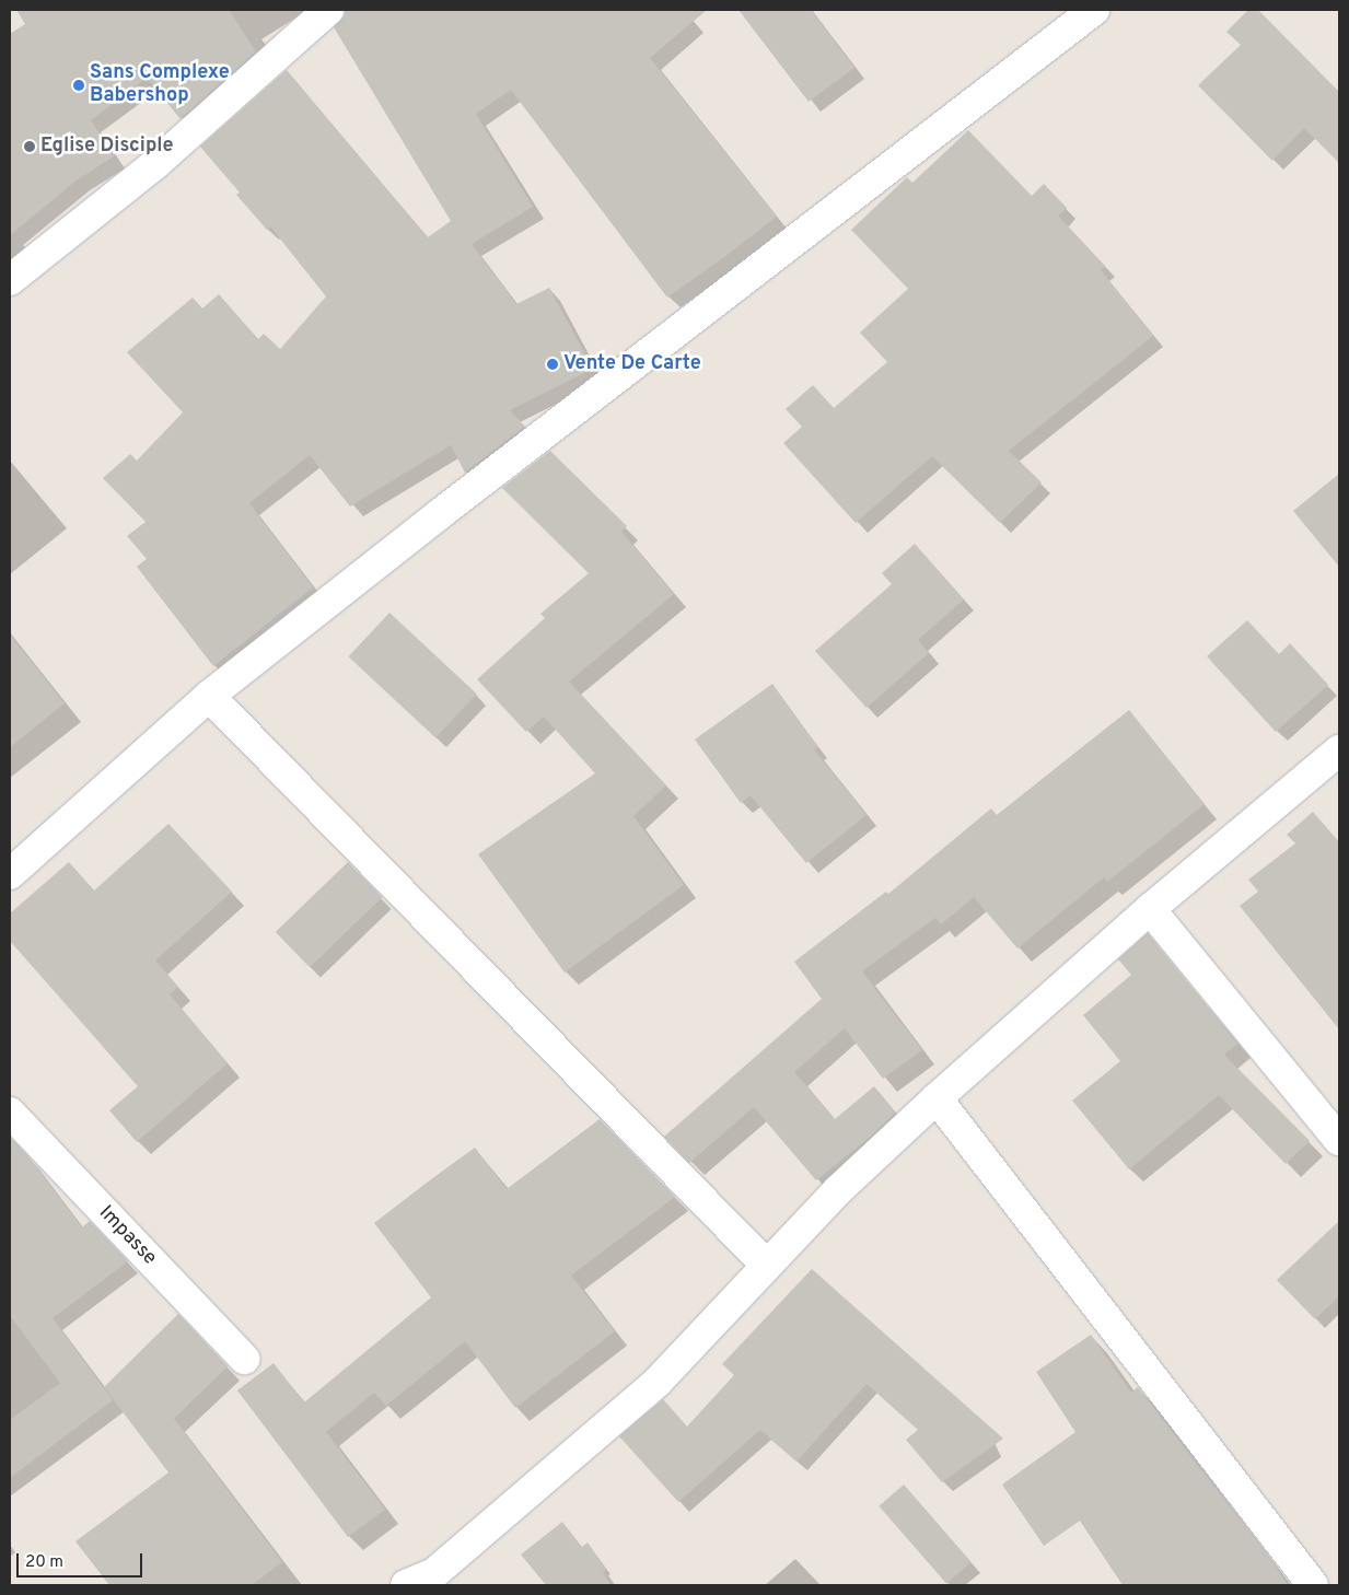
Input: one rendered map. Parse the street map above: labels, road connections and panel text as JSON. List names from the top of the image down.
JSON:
{
  "streets": {
    "street": ["Impasse"]
  },
  "places": ["Sans Complexe Babershop", "Eglise Disciple", "Vente De Carte"],
  "scale_bar": "20 m"
}
